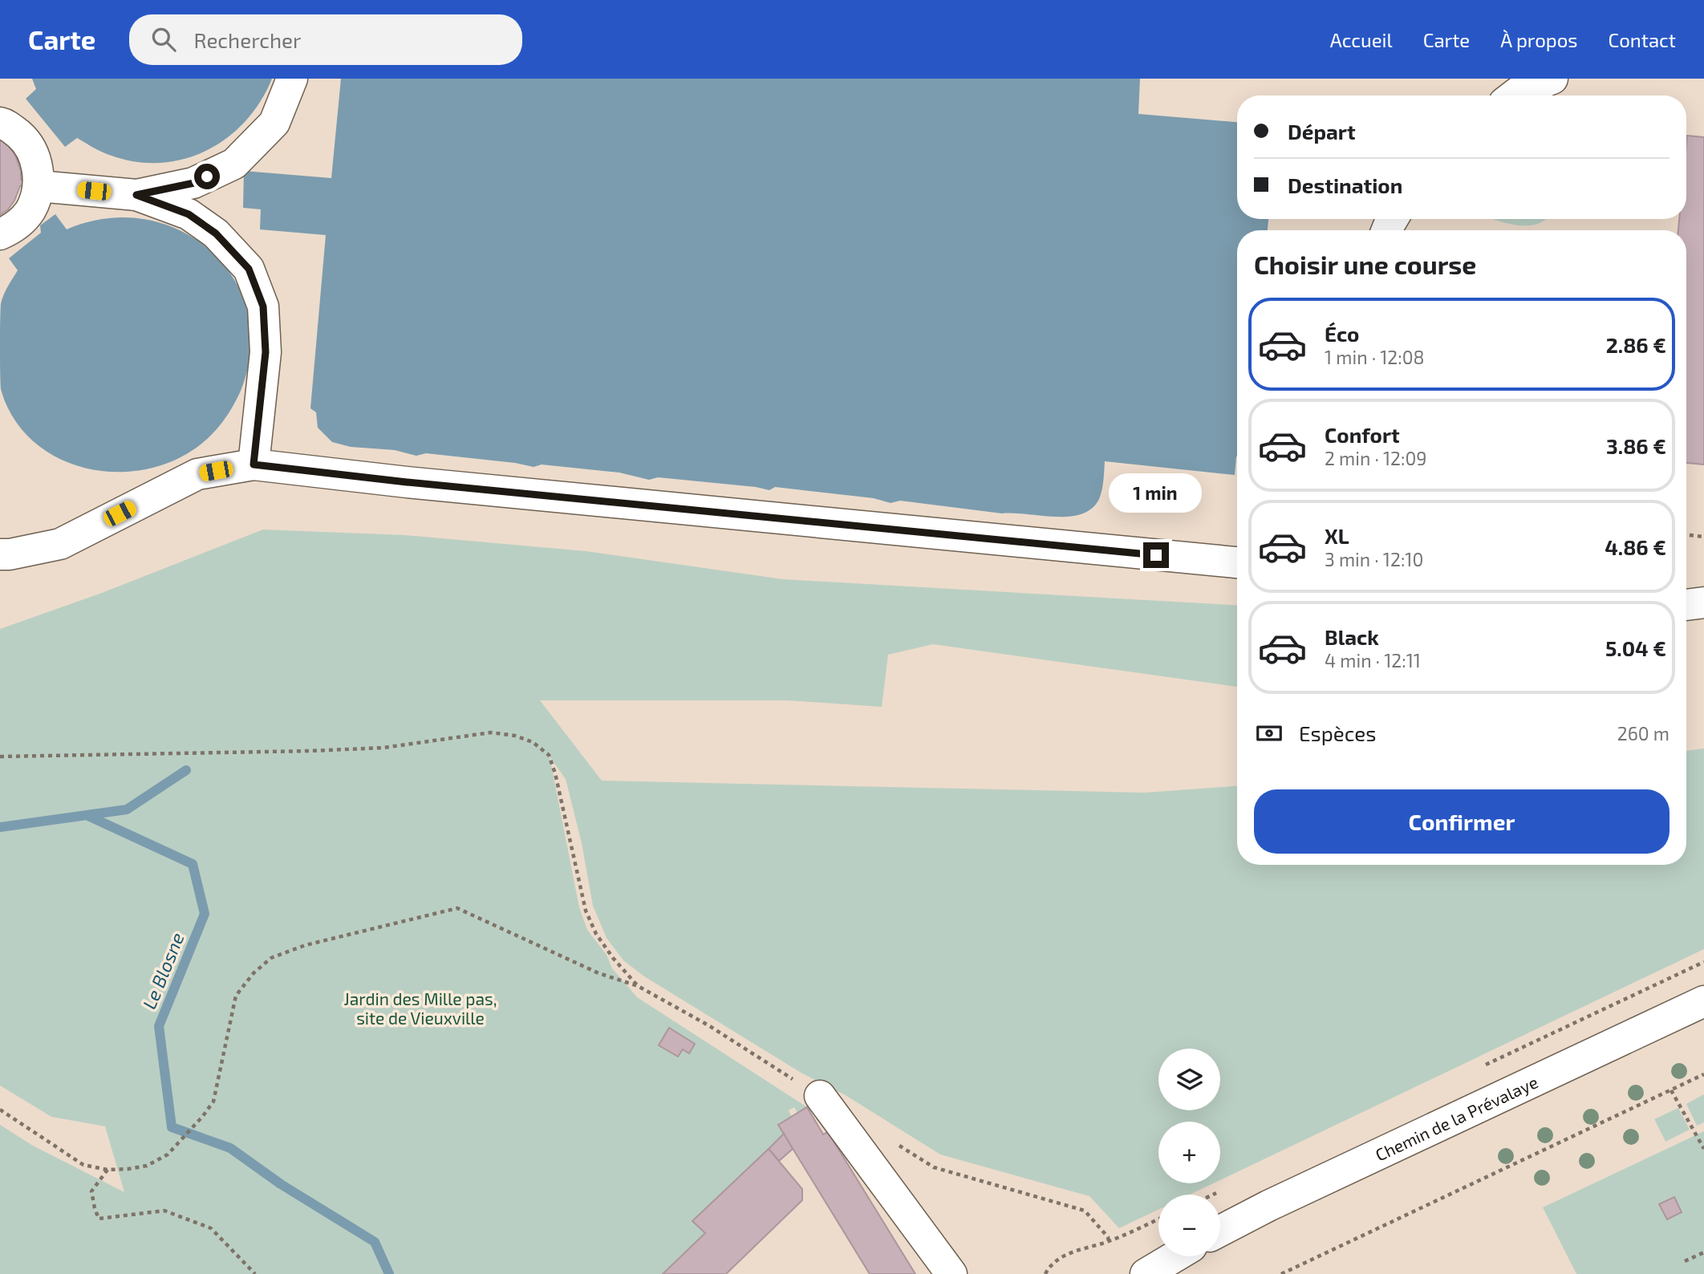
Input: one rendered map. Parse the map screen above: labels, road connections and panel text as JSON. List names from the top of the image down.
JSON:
{
  "streets": {
    "street": ["Chemin de la Prévalaye"]
  },
  "water": ["Le Blosne"],
  "parks": ["Jardin des Mille pas, site de Vieuxville"],
  "page": {
    "header": "Carte",
    "search": "Rechercher",
    "nav": [
      "Accueil",
      "Carte",
      "À propos",
      "Contact"
    ],
    "banner": ["Départ", "Destination"],
    "heading": "Choisir une course",
    "list": [
      {
        "name": "Éco",
        "note": "1 min · 12:08",
        "value": "2.86 €"
      },
      {
        "name": "Confort",
        "note": "2 min · 12:09",
        "value": "3.86 €"
      },
      {
        "name": "XL",
        "note": "3 min · 12:10",
        "value": "4.86 €"
      },
      {
        "name": "Black",
        "note": "4 min · 12:11",
        "value": "5.04 €"
      }
    ],
    "bubble": "1 min",
    "pay": ["Espèces", "260 m"],
    "buttons": "Confirmer",
    "map_buttons": ["+", "−"]
  }
}
